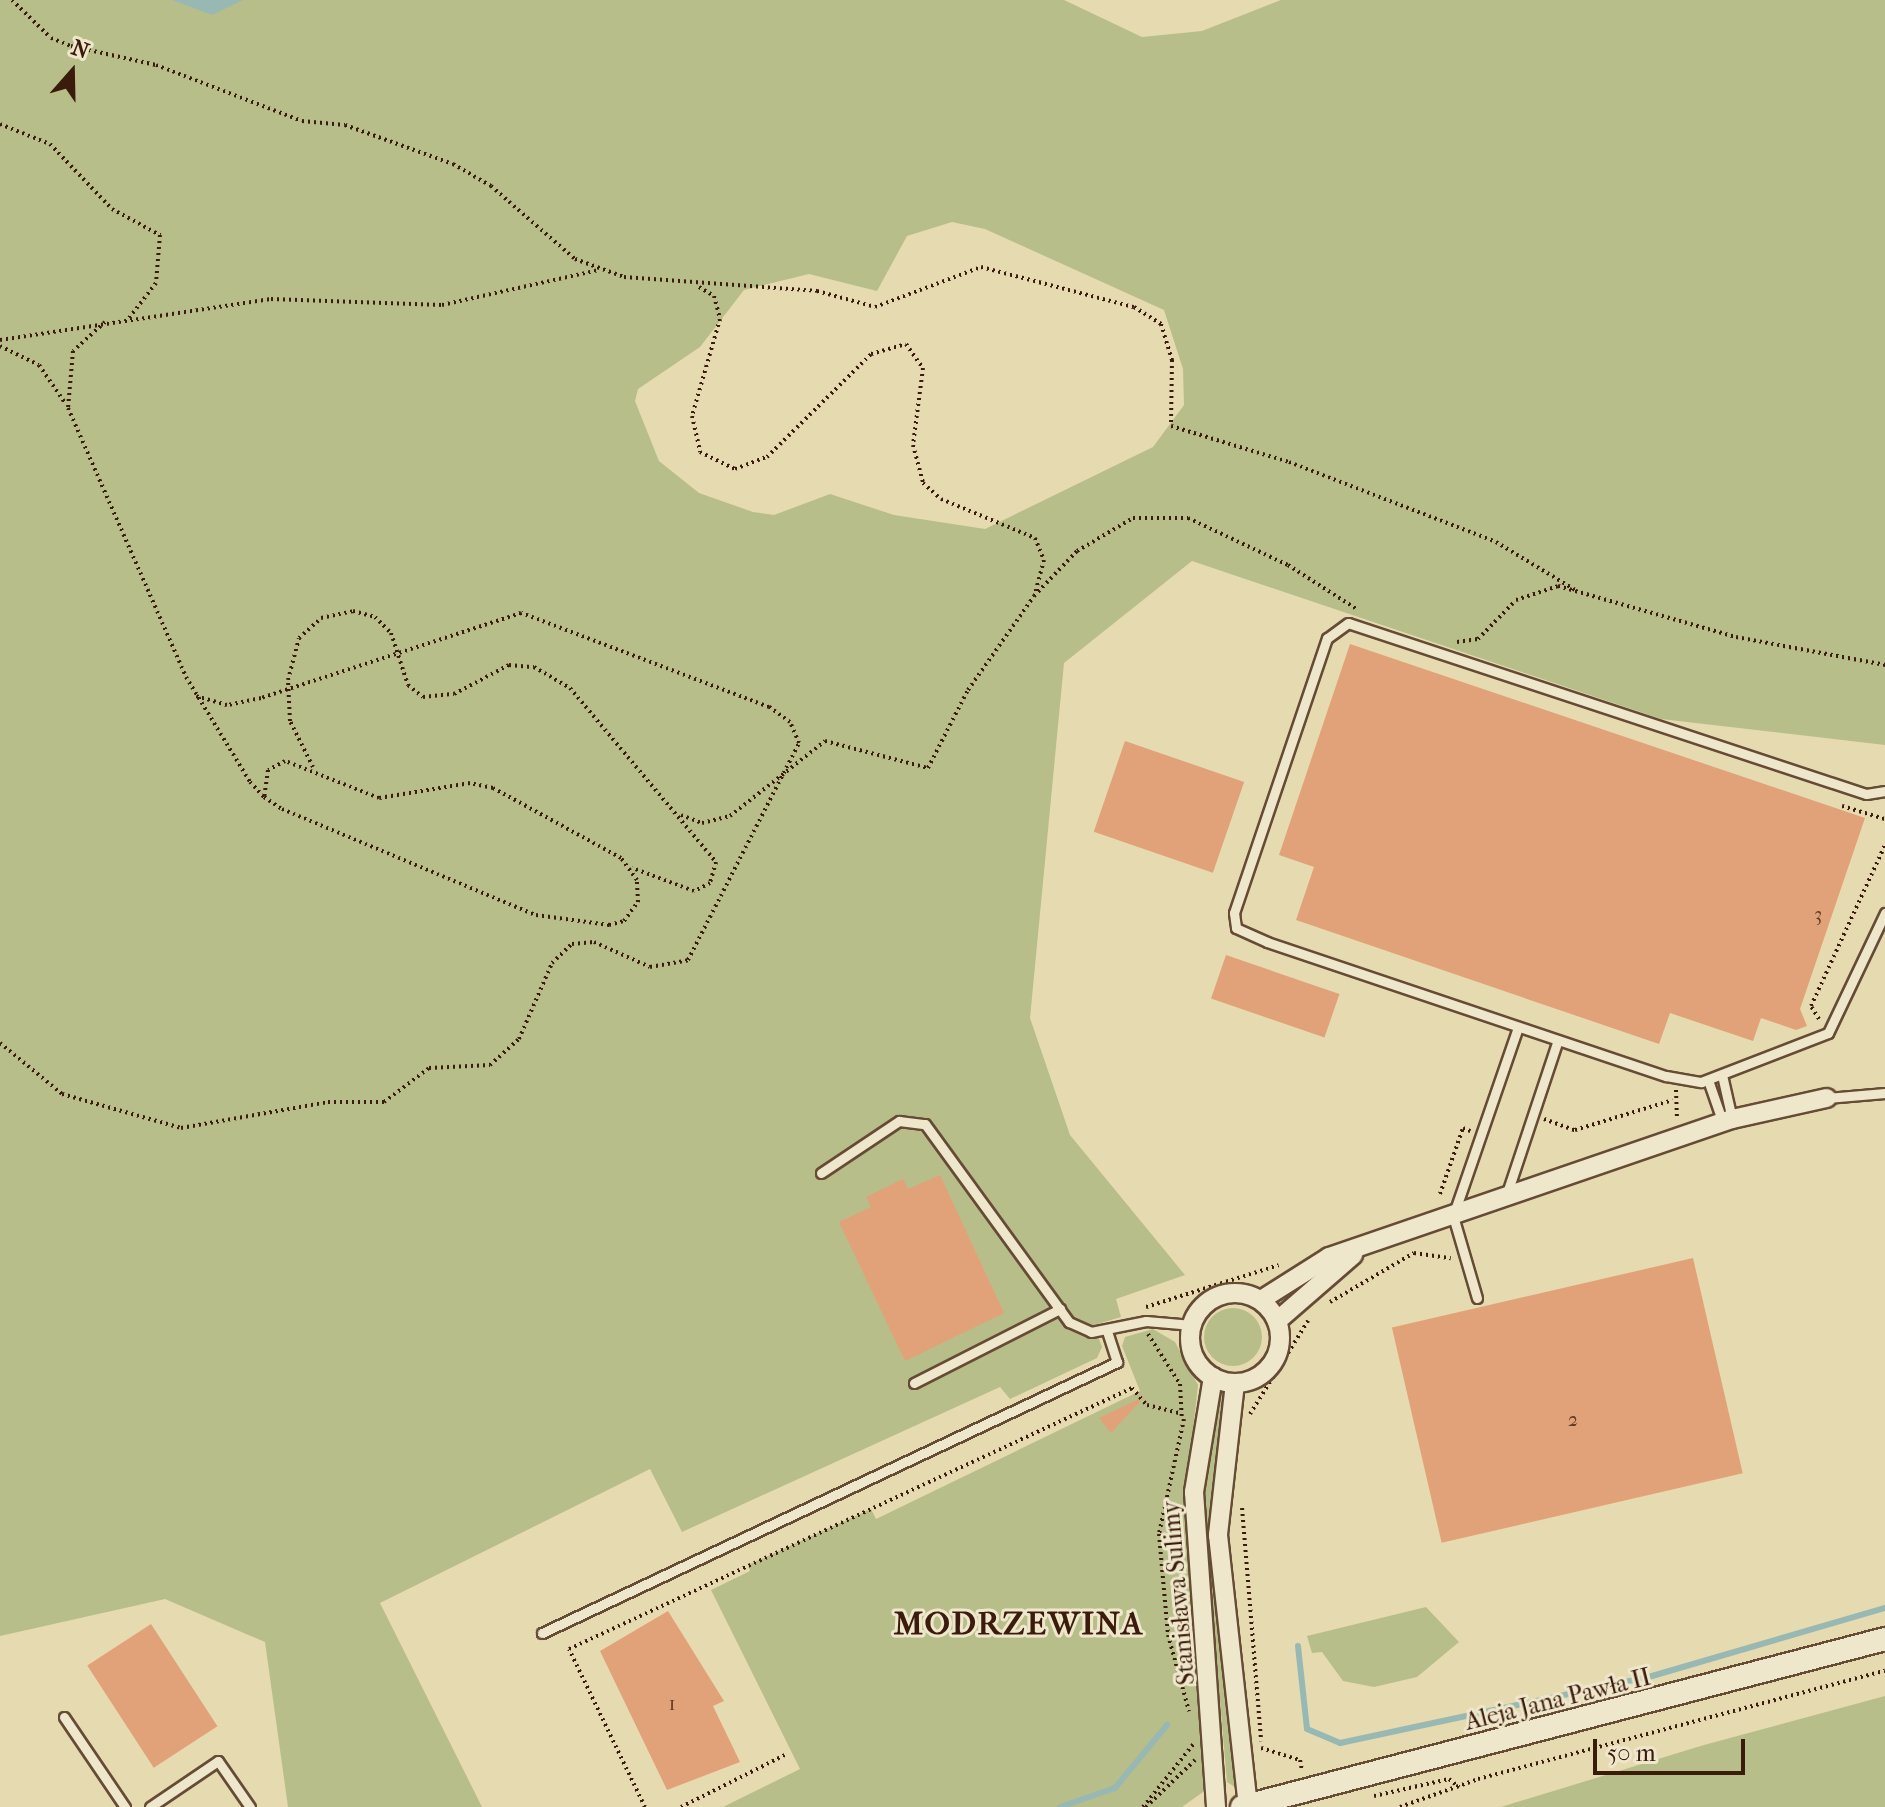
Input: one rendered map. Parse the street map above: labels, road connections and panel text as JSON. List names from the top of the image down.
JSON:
{
  "streets": {
    "street": ["Stanisława Sulimy", "Aleja Jana Pawła II"]
  },
  "crossings": [
    ["Stanisława Sulimy", "Aleja Jana Pawła II"]
  ],
  "districts": ["MODRZEWINA"],
  "house_numbers": ["3", "2", "1"],
  "scale_bar": "50 m",
  "north": "top"
}
